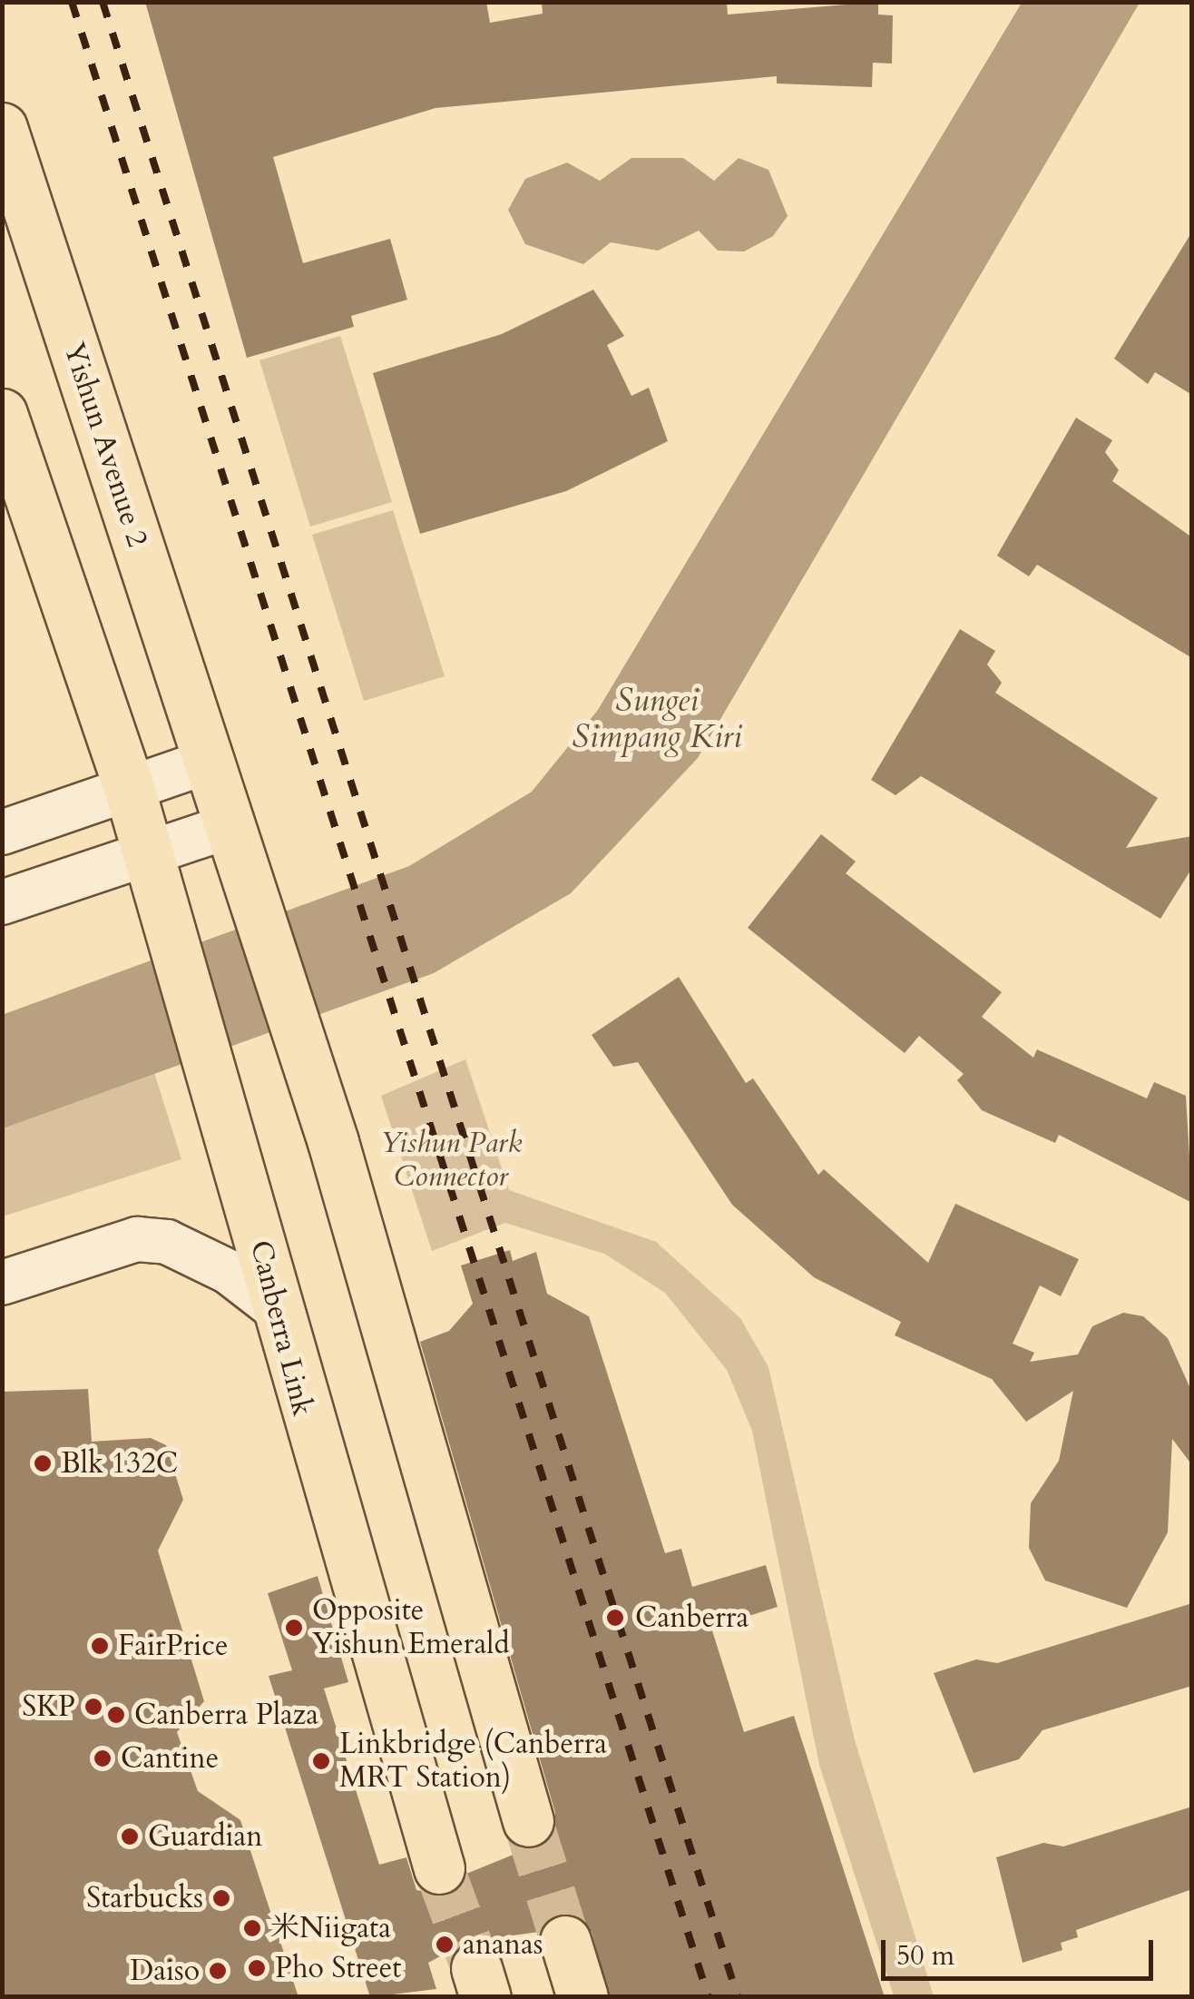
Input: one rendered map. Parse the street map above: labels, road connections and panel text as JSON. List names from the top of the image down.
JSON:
{
  "streets": {
    "main road": ["Yishun Avenue 2", "Canberra Link"]
  },
  "water": ["Sungei Simpang Kiri"],
  "parks": ["Yishun Park Connector"],
  "places": [
    "Blk 132C",
    "Canberra",
    "Opposite Yishun Emerald",
    "FairPrice",
    "SKP",
    "Canberra Plaza",
    "Cantine",
    "Linkbridge (Canberra MRT Station)",
    "Guardian",
    "Starbucks",
    "米Niigata",
    "ananas",
    "Pho Street",
    "Daiso"
  ],
  "scale_bar": "50 m"
}
